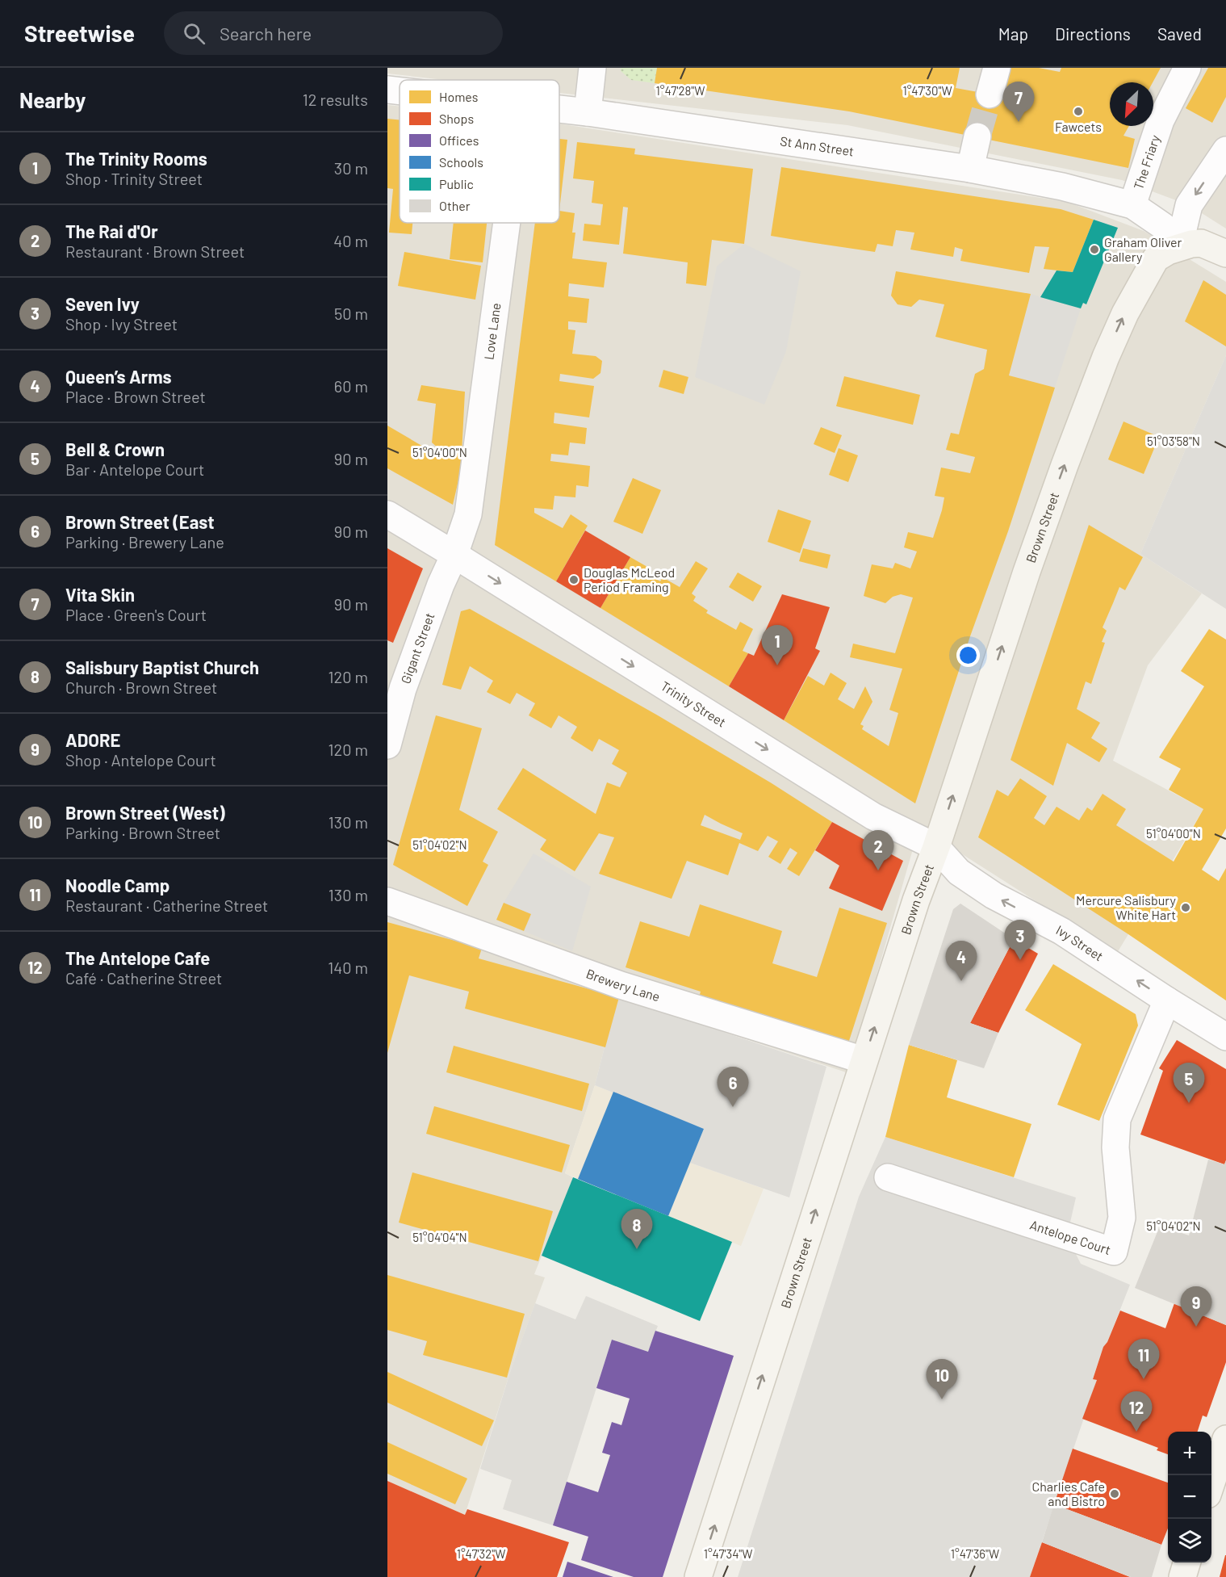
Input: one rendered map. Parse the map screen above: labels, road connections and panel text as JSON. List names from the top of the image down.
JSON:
{
  "streets": {
    "street": [
      "St Ann Street",
      "The Friary",
      "Love Lane",
      "Brown Street",
      "Gigant Street",
      "Trinity Street",
      "Ivy Street",
      "Brewery Lane",
      "Antelope Court"
    ]
  },
  "crossings": [
    ["St Ann Street", "The Friary"],
    ["St Ann Street", "Brown Street"],
    ["Love Lane", "Gigant Street"],
    ["Love Lane", "Trinity Street"],
    ["Brown Street", "Trinity Street"],
    ["Brown Street", "Ivy Street"],
    ["Brown Street", "Brewery Lane"],
    ["Gigant Street", "Trinity Street"],
    ["Trinity Street", "Ivy Street"],
    ["Ivy Street", "Antelope Court"]
  ],
  "one_way": ["Brown Street", "Trinity Street", "Ivy Street"],
  "places": [
    "Fawcets",
    "Graham Oliver Gallery",
    "Douglas McLeod Period Framing",
    "Mercure Salisbury White Hart",
    "Charlies Cafe and Bistro"
  ],
  "legend": [
    "Homes",
    "Shops",
    "Offices",
    "Schools",
    "Public",
    "Other"
  ],
  "north": "bottom left",
  "page": {
    "header": "Streetwise",
    "search": "Search here",
    "nav": ["Map", "Directions", "Saved"],
    "heading": ["Nearby", "12 results"],
    "pins": [
      "7",
      "1",
      "2",
      "3",
      "4",
      "5",
      "6",
      "8",
      "9",
      "11",
      "10",
      "12"
    ],
    "list": [
      {
        "mark": "1",
        "name": "The Trinity Rooms",
        "note": "Shop · Trinity Street",
        "value": "30 m"
      },
      {
        "mark": "2",
        "name": "The Rai d'Or",
        "note": "Restaurant · Brown Street",
        "value": "40 m"
      },
      {
        "mark": "3",
        "name": "Seven Ivy",
        "note": "Shop · Ivy Street",
        "value": "50 m"
      },
      {
        "mark": "4",
        "name": "Queen’s Arms",
        "note": "Place · Brown Street",
        "value": "60 m"
      },
      {
        "mark": "5",
        "name": "Bell & Crown",
        "note": "Bar · Antelope Court",
        "value": "90 m"
      },
      {
        "mark": "6",
        "name": "Brown Street (East",
        "note": "Parking · Brewery Lane",
        "value": "90 m"
      },
      {
        "mark": "7",
        "name": "Vita Skin",
        "note": "Place · Green's Court",
        "value": "90 m"
      },
      {
        "mark": "8",
        "name": "Salisbury Baptist Church",
        "note": "Church · Brown Street",
        "value": "120 m"
      },
      {
        "mark": "9",
        "name": "ADORE",
        "note": "Shop · Antelope Court",
        "value": "120 m"
      },
      {
        "mark": "10",
        "name": "Brown Street (West)",
        "note": "Parking · Brown Street",
        "value": "130 m"
      },
      {
        "mark": "11",
        "name": "Noodle Camp",
        "note": "Restaurant · Catherine Street",
        "value": "130 m"
      },
      {
        "mark": "12",
        "name": "The Antelope Cafe",
        "note": "Café · Catherine Street",
        "value": "140 m"
      }
    ],
    "map_buttons": ["+", "−"]
  },
  "coordinates": [
    "1°47'28\"W",
    "1°47'30\"W",
    "51°03'58\"N",
    "51°04'00\"N",
    "51°04'02\"N",
    "51°04'04\"N",
    "1°47'32\"W",
    "1°47'34\"W",
    "1°47'36\"W"
  ]
}
